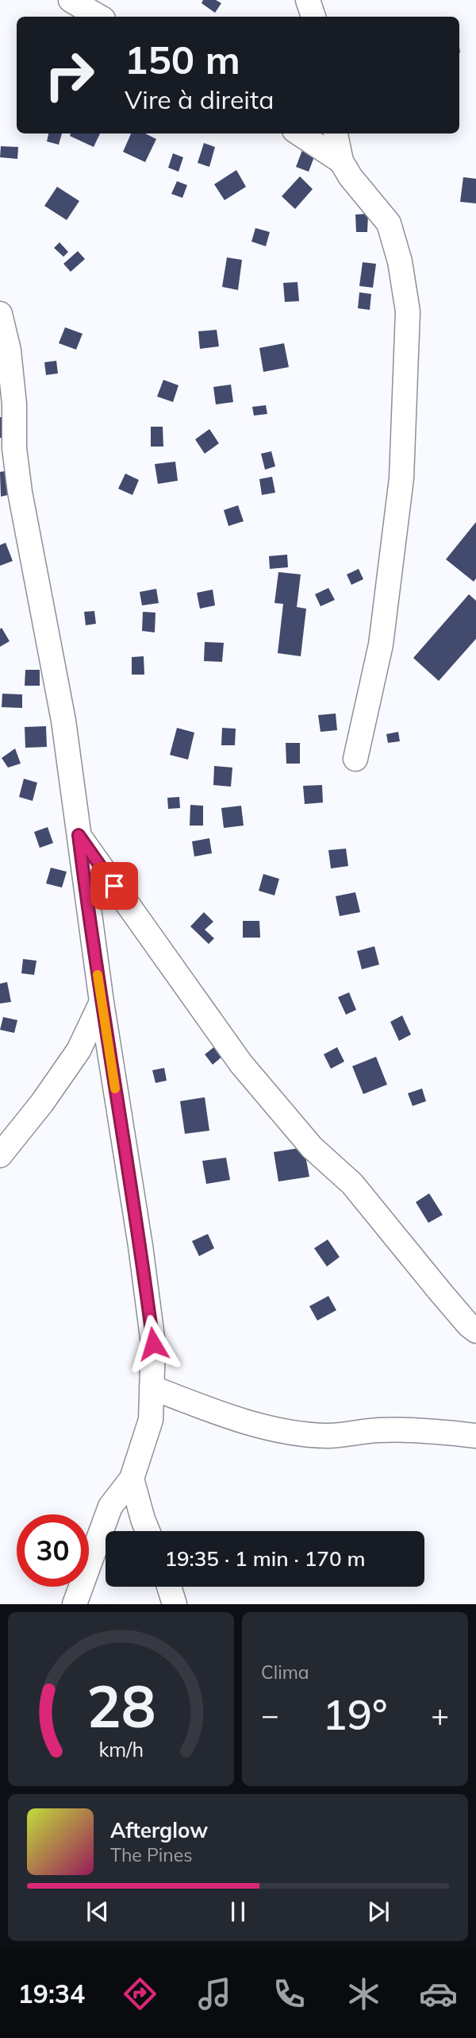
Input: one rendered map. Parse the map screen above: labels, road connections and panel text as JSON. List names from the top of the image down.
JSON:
{
  "page": {
    "turn": ["150 m", "Vire à direita"],
    "limit": "30",
    "trip": "19:35 · 1 min · 170 m",
    "tile": "Clima",
    "heat": ["−", "19°", "+"],
    "song": ["Afterglow", "The Pines"],
    "tabs": "19:34",
    "gauge": ["28", "km/h"]
  }
}
